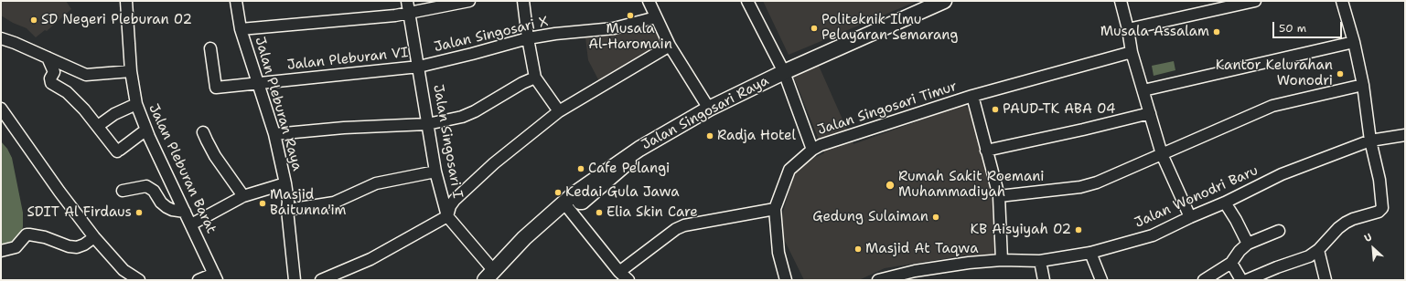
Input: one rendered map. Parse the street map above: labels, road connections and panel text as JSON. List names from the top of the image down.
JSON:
{
  "streets": {
    "main road": ["Jalan Singosari Raya"],
    "street": [
      "Jalan Singosari X",
      "Jalan Pleburan VI",
      "Jalan Pleburan Raya",
      "Jalan Singosari Timur",
      "Jalan Singosari I",
      "Jalan Pleburan Barat",
      "Jalan Wonodri Baru"
    ]
  },
  "crossings": [
    ["Jalan Singosari X", "Jalan Pleburan VI"],
    ["Jalan Singosari X", "Jalan Singosari I"],
    ["Jalan Pleburan VI", "Jalan Pleburan Raya"],
    ["Jalan Pleburan VI", "Jalan Singosari I"],
    ["Jalan Singosari Raya", "Jalan Singosari I"]
  ],
  "places": [
    "Musala Al-Haromain",
    "SD Negeri Pleburan 02",
    "Politeknik Ilmu Pelayaran Semarang",
    "Musala Assalam",
    "Kantor Kelurahan Wonodri",
    "PAUD-TK ABA 04",
    "Radja Hotel",
    "Cafe Pelangi",
    "Rumah Sakit Roemani Muhammadiyah",
    "Kedai Gula Jawa",
    "Masjid Baitunna'im",
    "SDIT Al Firdaus",
    "Elia Skin Care",
    "Gedung Sulaiman",
    "KB Aisyiyah 02",
    "Masjid At Taqwa"
  ],
  "scale_bar": "50 m",
  "north": "top left"
}
